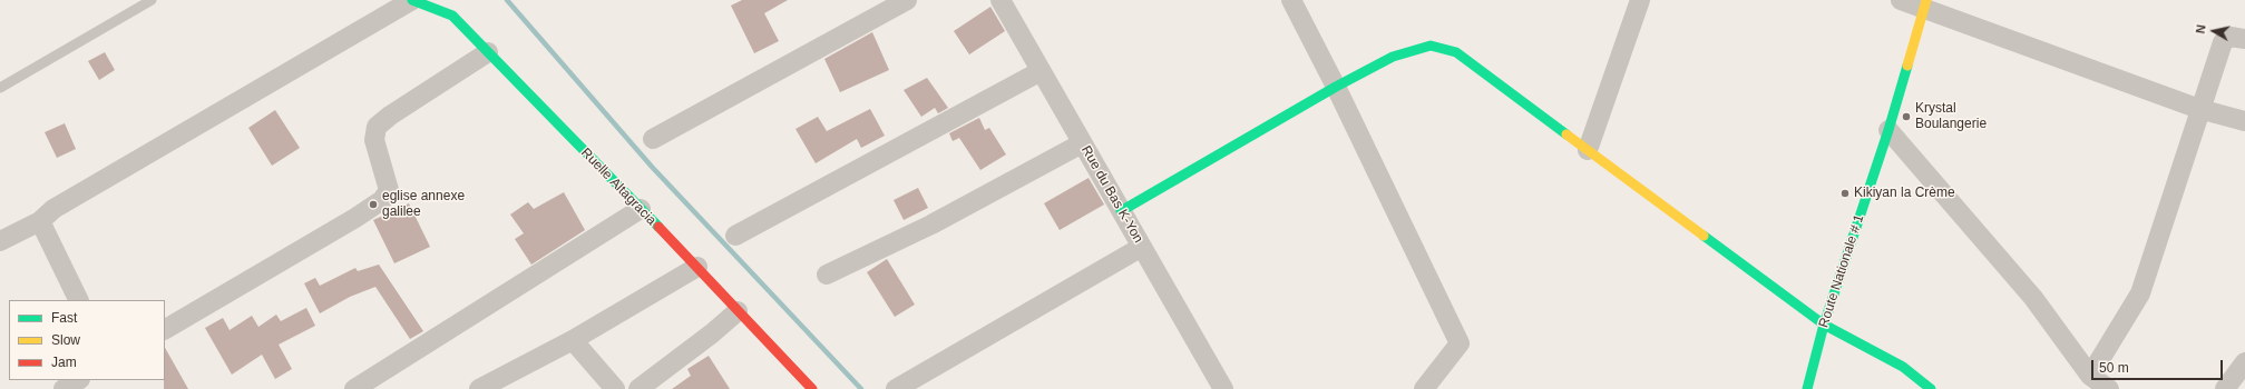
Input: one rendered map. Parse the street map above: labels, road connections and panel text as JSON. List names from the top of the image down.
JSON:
{
  "streets": {
    "street": ["Ruelle Altagracia", "Rue du Bas K-Yon", "Route Nationale # 1"]
  },
  "places": ["Krystal Boulangerie", "Kikiyan la Crème", "eglise annexe galilee"],
  "legend": ["Fast", "Slow", "Jam"],
  "scale_bar": "50 m",
  "north": "left"
}
